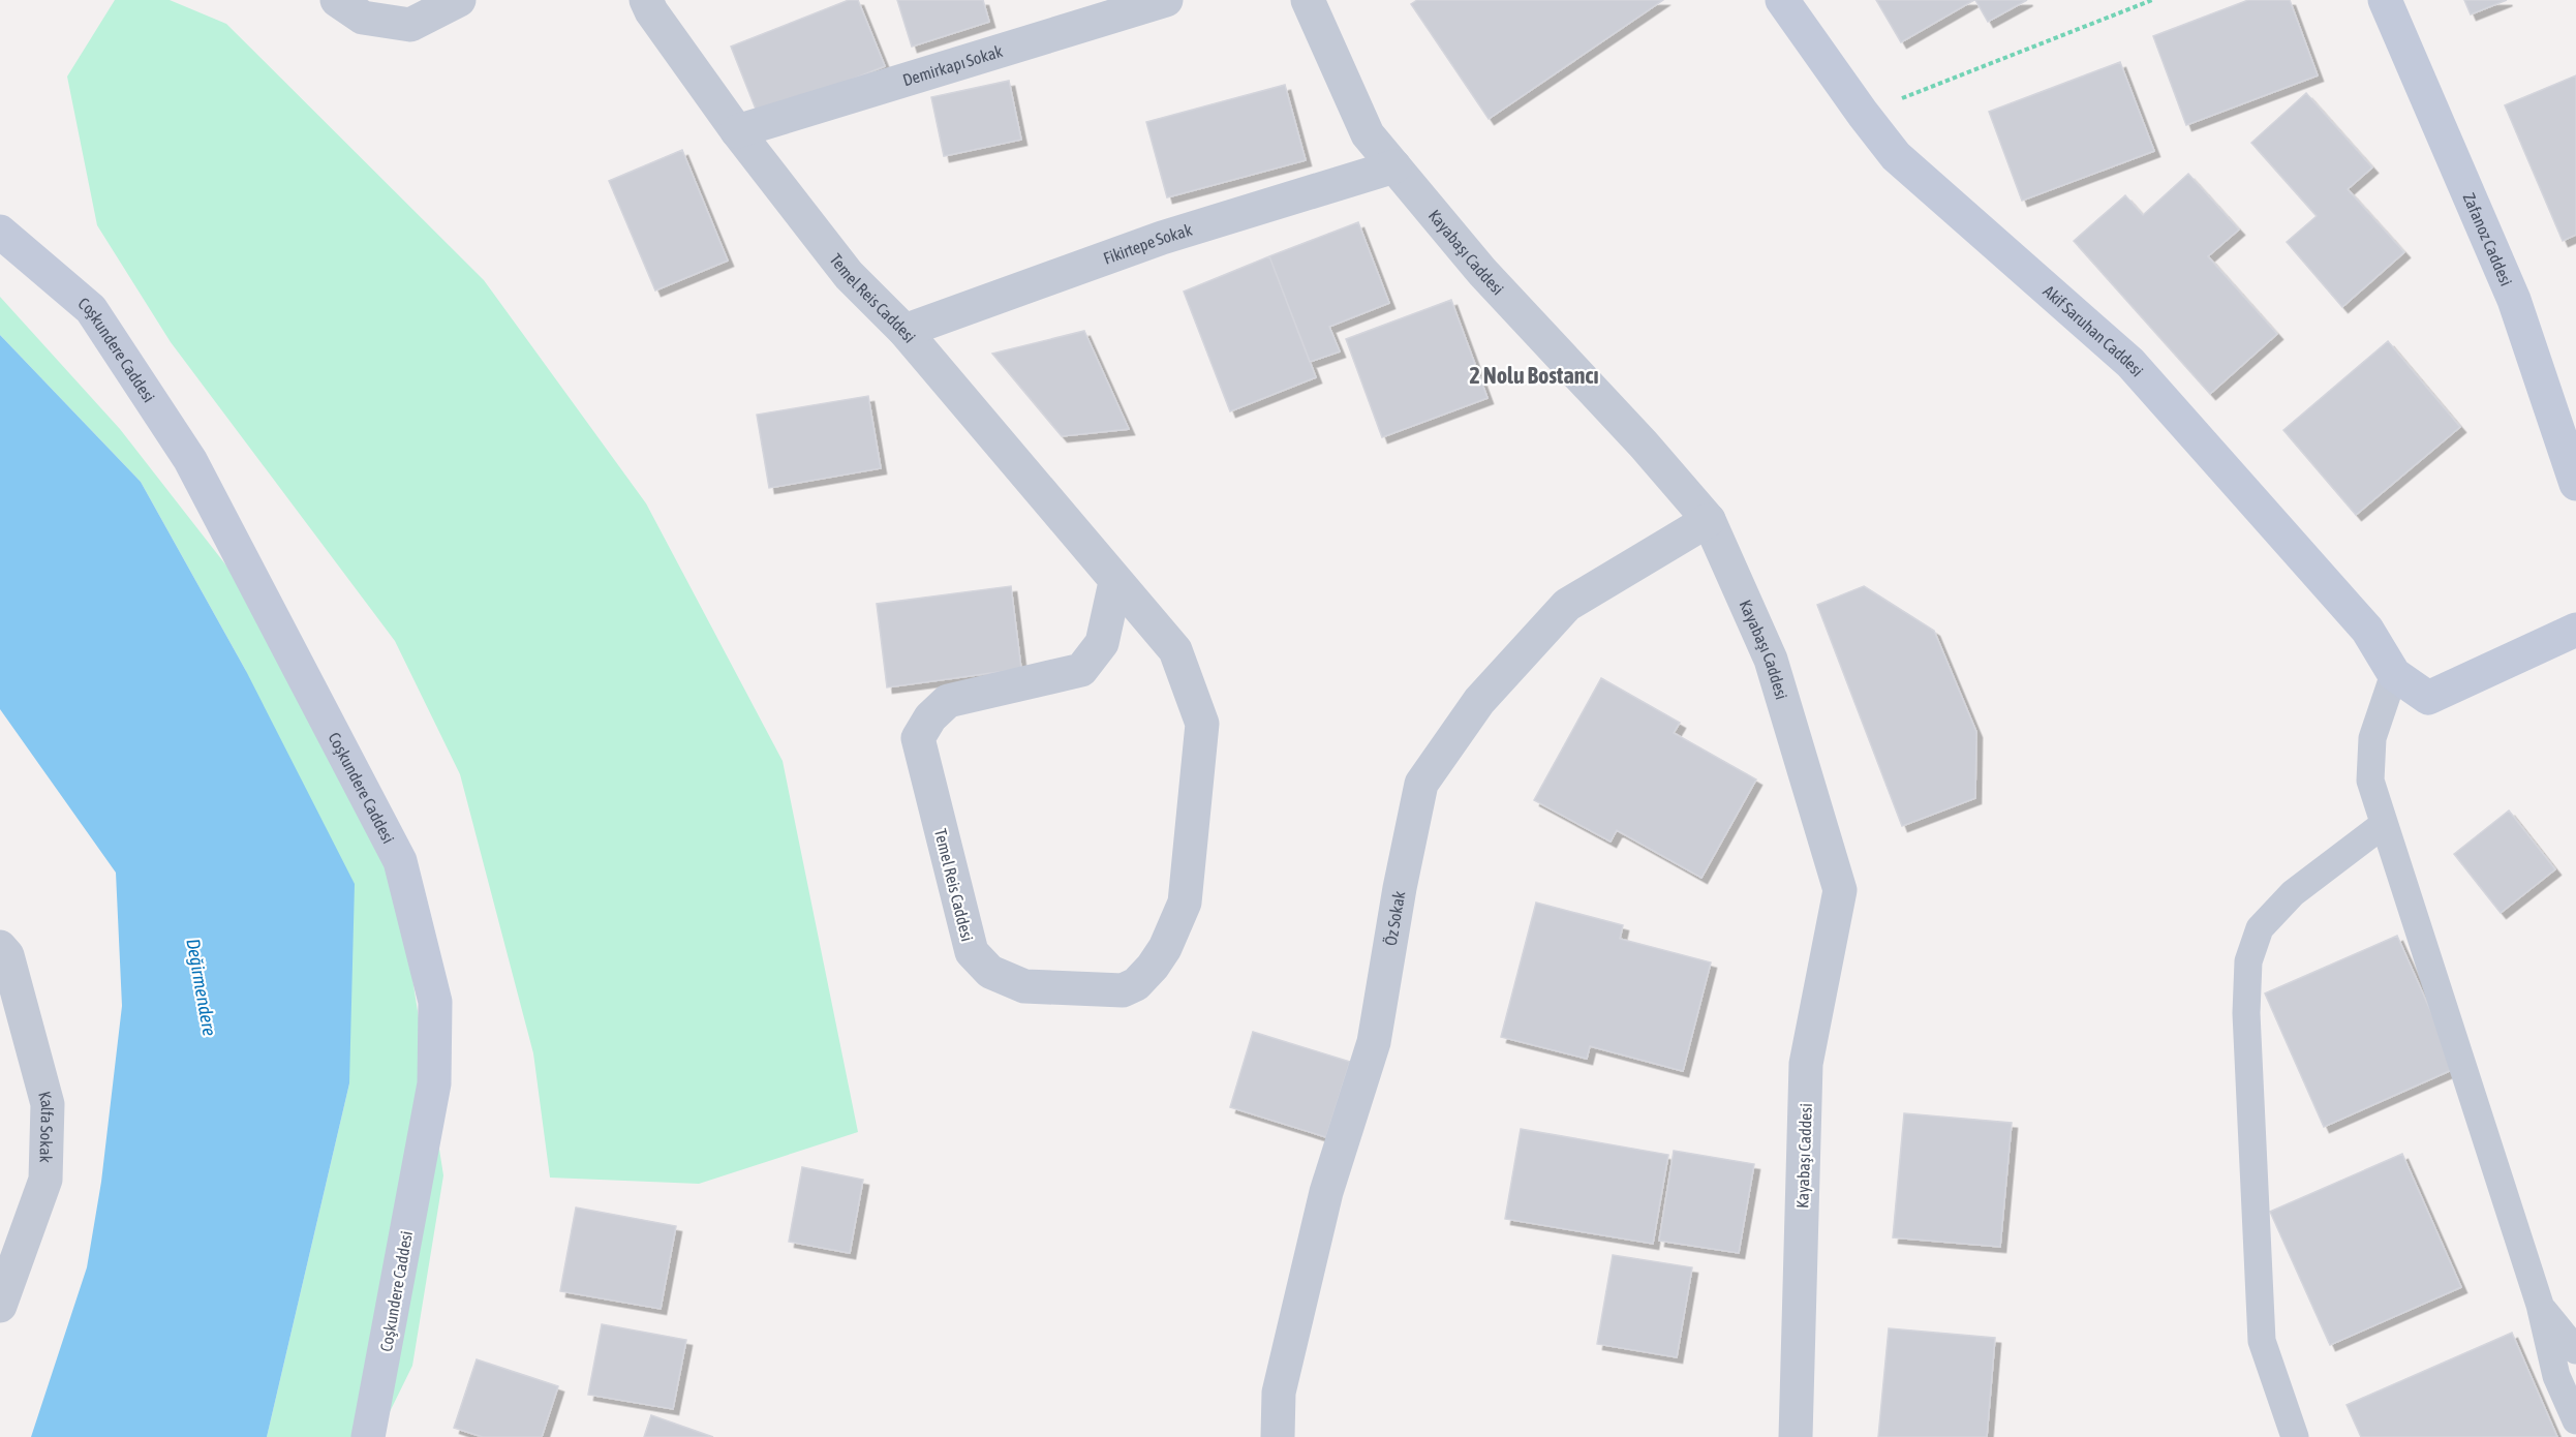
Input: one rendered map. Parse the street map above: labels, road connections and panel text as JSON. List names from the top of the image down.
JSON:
{
  "streets": {
    "street": [
      "Demirkapı Sokak",
      "Zafanoz Caddesi",
      "Fikirtepe Sokak",
      "Kayabaşı Caddesi",
      "Temel Reis Caddesi",
      "Akif Saruhan Caddesi",
      "Coşkundere Caddesi",
      "Öz Sokak",
      "Kalfa Sokak"
    ]
  },
  "crossings": [
    ["Demirkapı Sokak", "Temel Reis Caddesi"],
    ["Fikirtepe Sokak", "Kayabaşı Caddesi"],
    ["Fikirtepe Sokak", "Temel Reis Caddesi"],
    ["Kayabaşı Caddesi", "Öz Sokak"]
  ],
  "districts": ["2 Nolu Bostancı"],
  "water": ["Değirmendere"]
}
